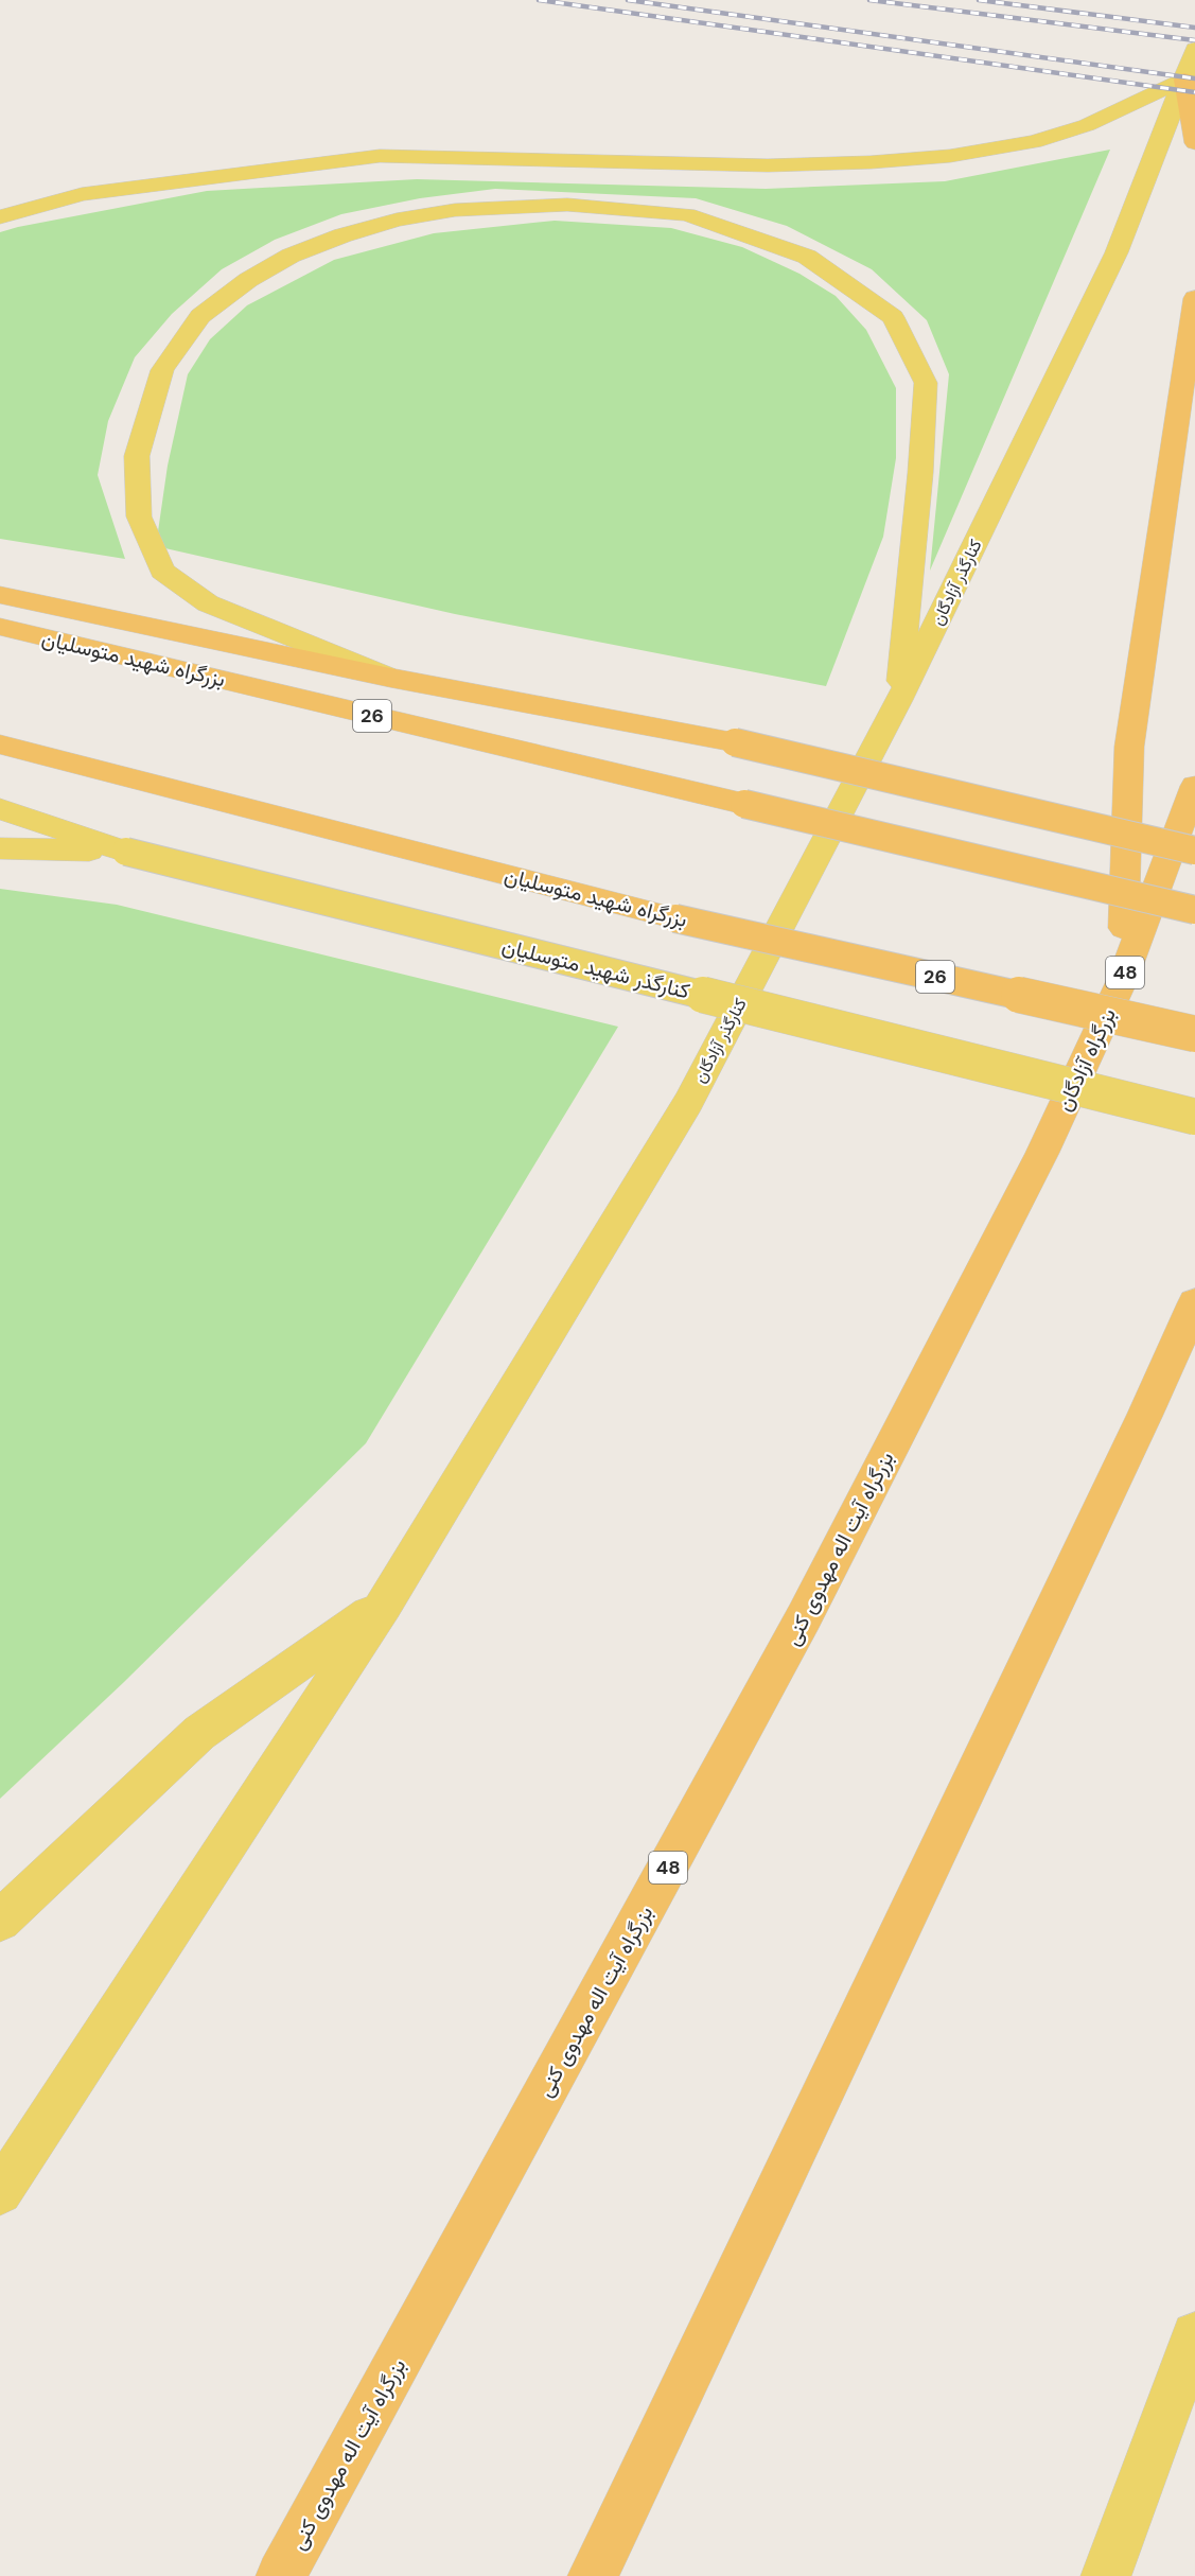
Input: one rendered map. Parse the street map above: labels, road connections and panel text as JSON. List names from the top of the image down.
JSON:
{
  "streets": {
    "highway": [
      "بزرگراه شهید متوسلیان",
      "26",
      "48",
      "بزرگراه آزادگان",
      "بزرگراه آیت اله مهدوی کنی"
    ],
    "main road": ["کنارگذر آزادگان", "کنارگذر شهید متوسلیان"]
  },
  "crossings": [
    ["بزرگراه آزادگان", "بزرگراه آیت اله مهدوی کنی"]
  ]
}
